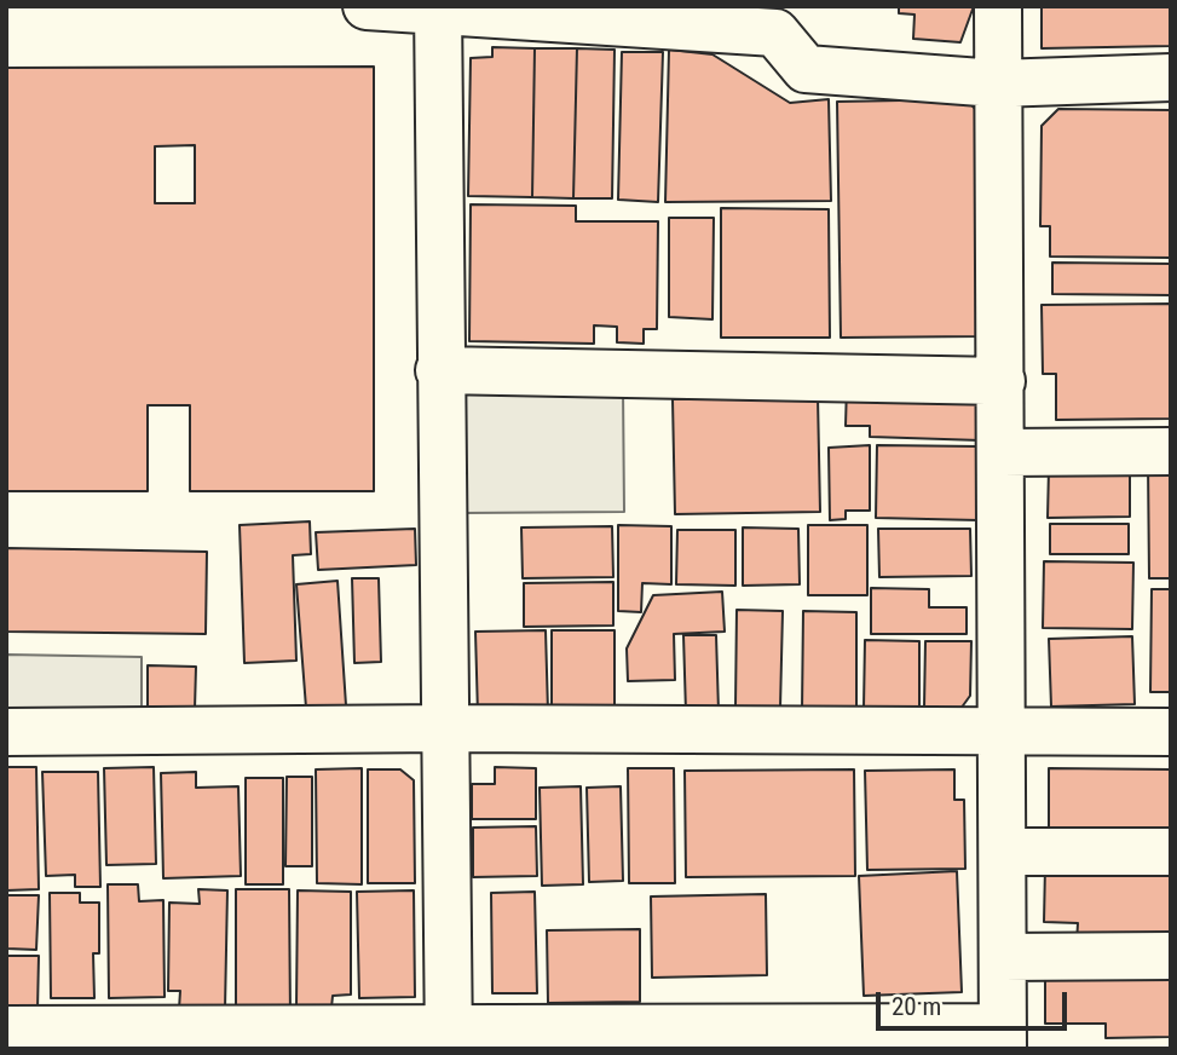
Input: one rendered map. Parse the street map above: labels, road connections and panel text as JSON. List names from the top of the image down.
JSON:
{
  "scale_bar": "20 m"
}
